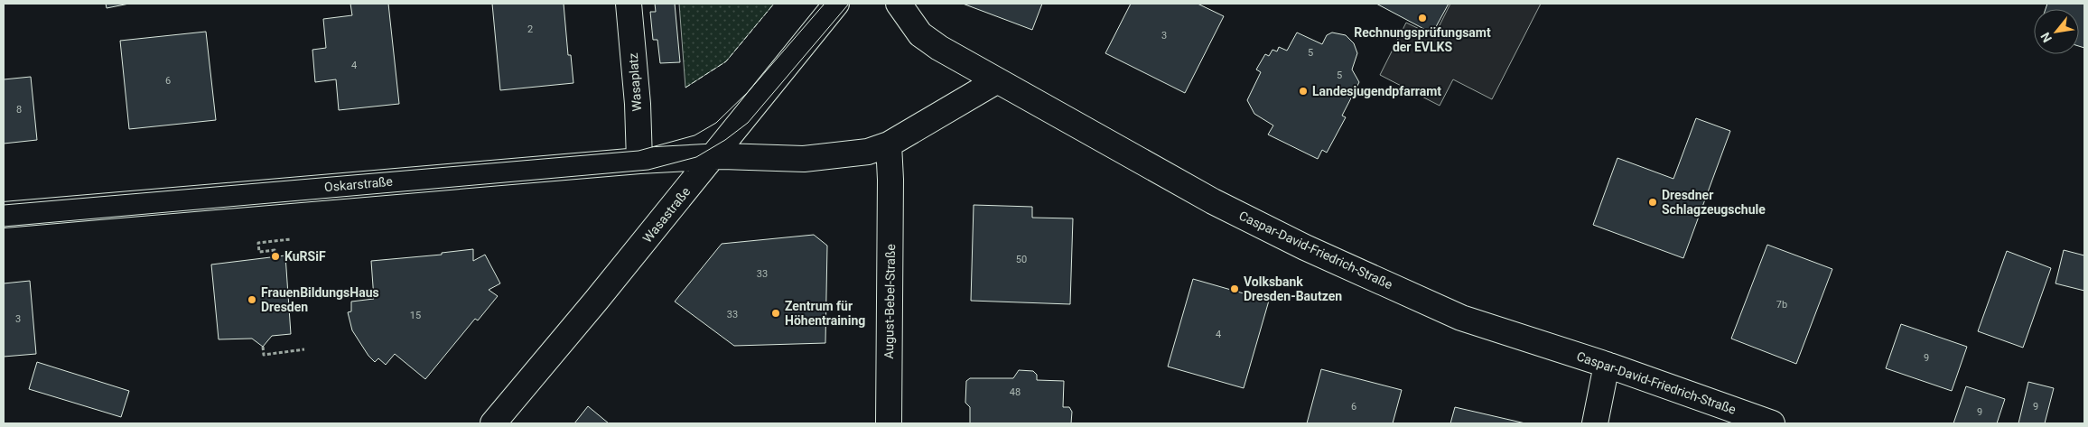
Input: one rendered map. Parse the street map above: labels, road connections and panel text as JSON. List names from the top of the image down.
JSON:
{
  "streets": {
    "street": [
      "Wasaplatz",
      "Oskarstraße",
      "Wasastraße",
      "Caspar-David-Friedrich-Straße",
      "August-Bebel-Straße"
    ]
  },
  "crossings": [
    ["Wasaplatz", "Oskarstraße"],
    ["Oskarstraße", "Wasastraße"],
    ["Oskarstraße", "Caspar-David-Friedrich-Straße"],
    ["Oskarstraße", "August-Bebel-Straße"]
  ],
  "places": [
    "Rechnungsprüfungsamt der EVLKS",
    "Landesjugendpfarramt",
    "Dresdner Schlagzeugschule",
    "KuRSiF",
    "Volksbank Dresden-Bautzen",
    "FrauenBildungsHaus Dresden",
    "Zentrum für Höhentraining"
  ],
  "house_numbers": [
    "2",
    "3",
    "5",
    "4",
    "5",
    "6",
    "8",
    "50",
    "33",
    "7b",
    "33",
    "15",
    "3",
    "4",
    "9",
    "48",
    "6",
    "9",
    "9"
  ],
  "north": "bottom left"
}
